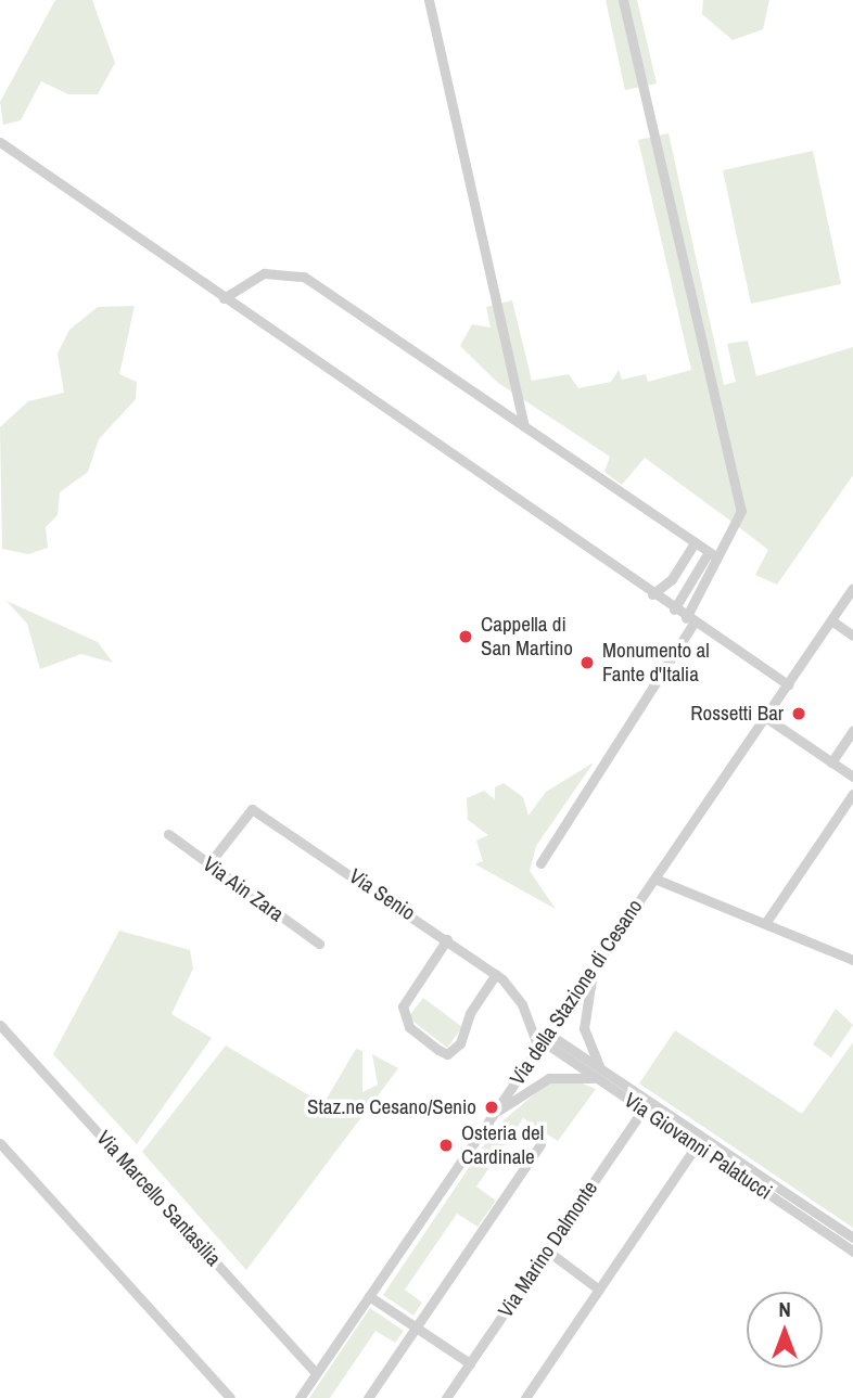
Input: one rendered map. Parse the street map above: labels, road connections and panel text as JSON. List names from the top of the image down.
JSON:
{
  "streets": {
    "street": [
      "Via Ain Zara",
      "Via Senio",
      "Via della Stazione di Cesano",
      "Via Giovanni Palatucci",
      "Via Marcello Santasilia",
      "Via Marino Dalmonte"
    ]
  },
  "crossings": [
    ["Via Ain Zara", "Via Senio"],
    ["Via Senio", "Via della Stazione di Cesano"],
    ["Via Senio", "Via Giovanni Palatucci"],
    ["Via della Stazione di Cesano", "Via Giovanni Palatucci"],
    ["Via della Stazione di Cesano", "Via Marcello Santasilia"],
    ["Via Giovanni Palatucci", "Via Marino Dalmonte"]
  ],
  "places": [
    "Cappella di San Martino",
    "Monumento al Fante d'Italia",
    "Rossetti Bar",
    "Staz.ne Cesano/Senio",
    "Osteria del Cardinale"
  ],
  "north": "top"
}
